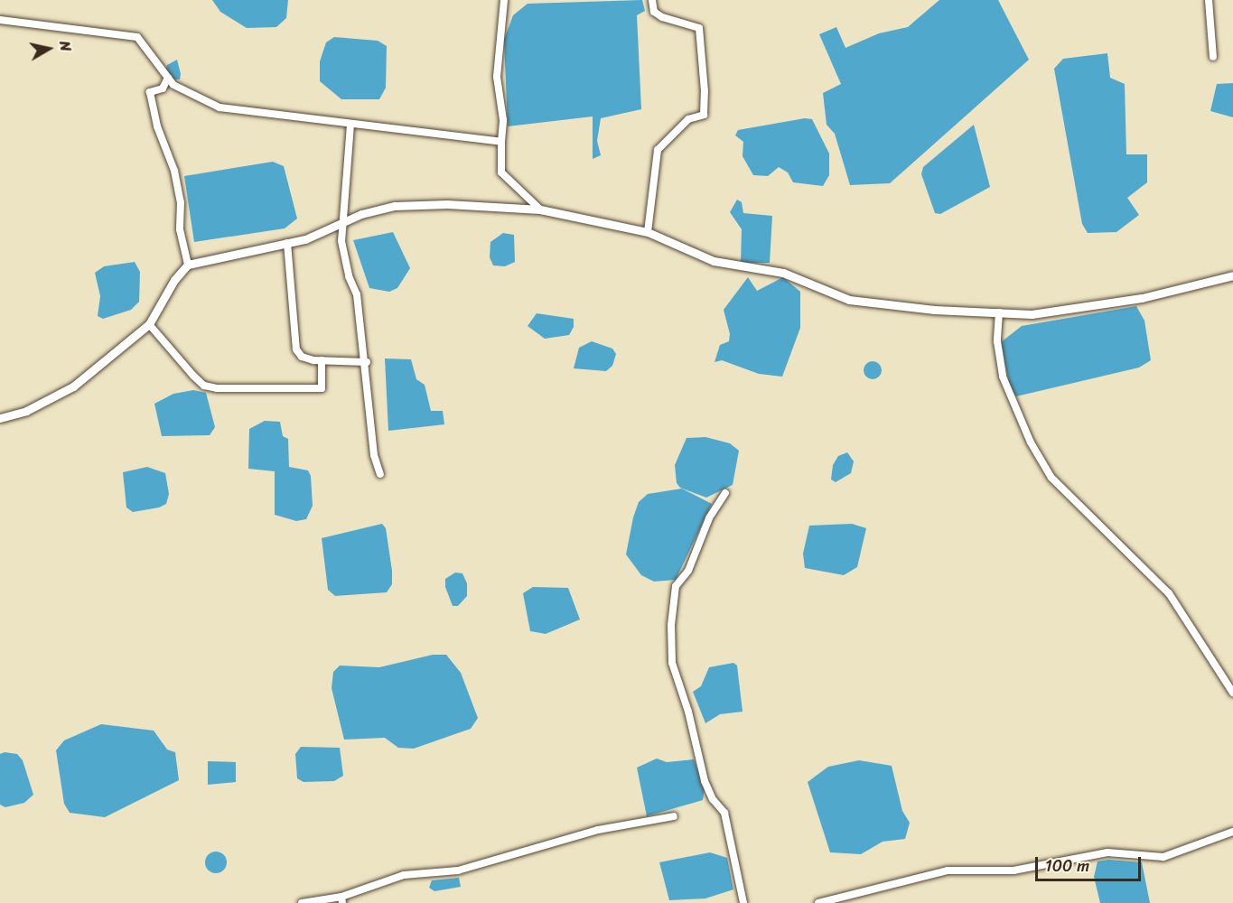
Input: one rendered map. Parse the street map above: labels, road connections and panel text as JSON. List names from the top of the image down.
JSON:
{
  "scale_bar": "100 m",
  "north": "right"
}
